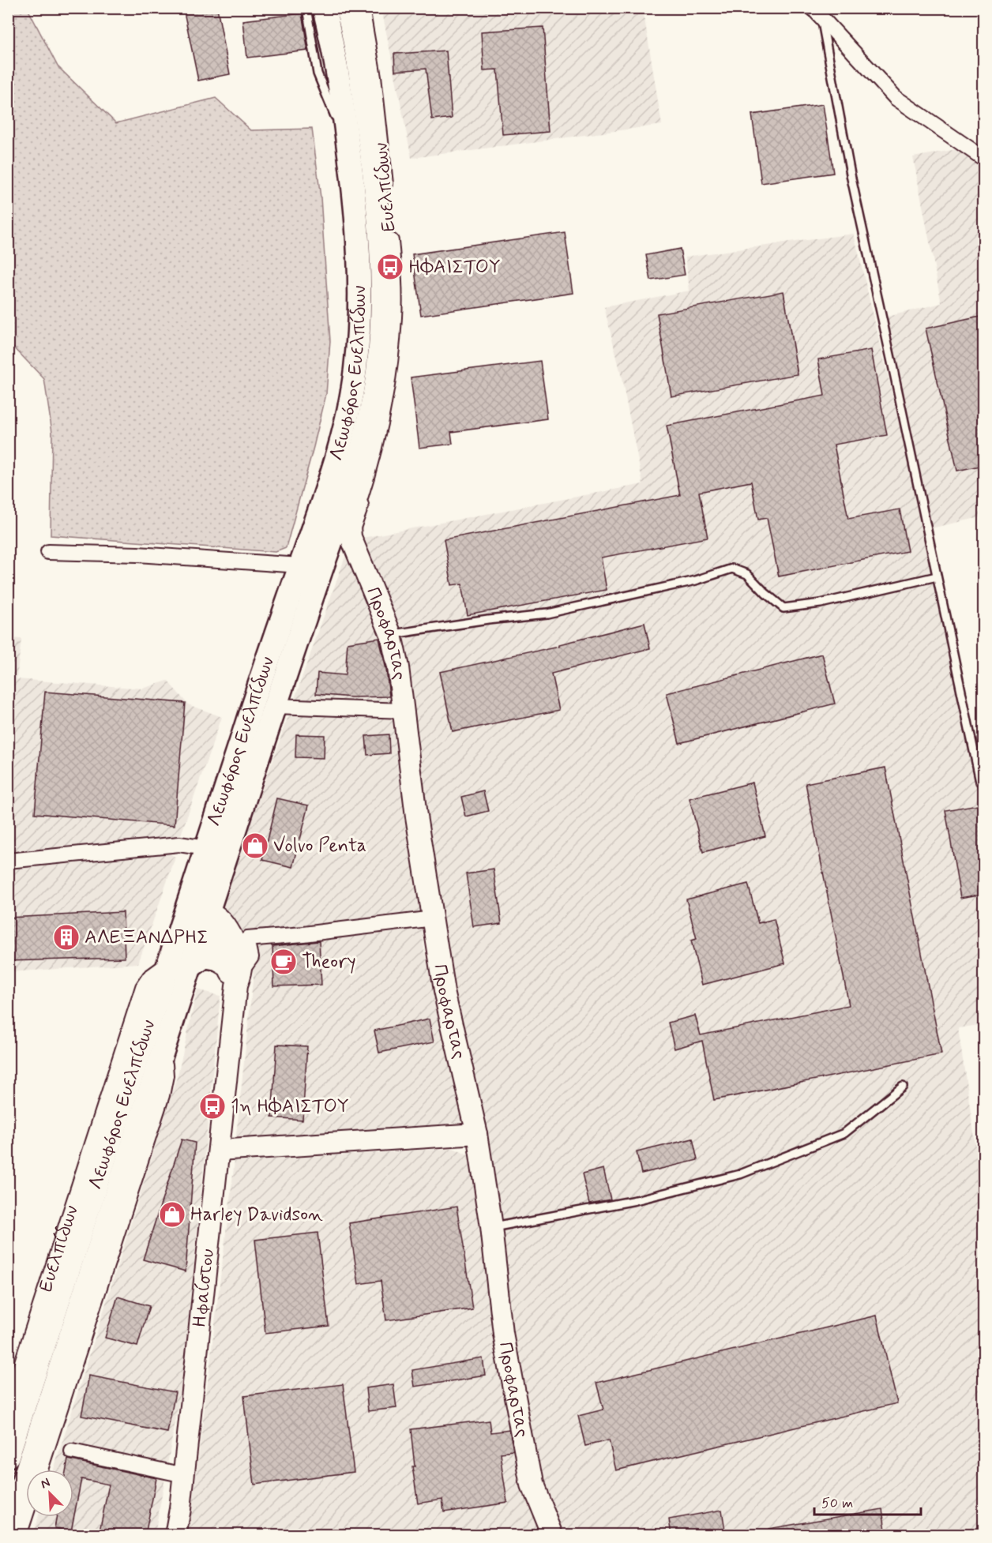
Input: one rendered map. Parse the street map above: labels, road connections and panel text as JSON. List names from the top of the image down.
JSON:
{
  "streets": {
    "main road": ["Λεωφόρος Ευελπίδων"],
    "street": ["Ευελπίδων", "Προφαρτας", "Ηφαίστου"]
  },
  "crossings": [
    ["Ευελπίδων", "Λεωφόρος Ευελπίδων"],
    ["Λεωφόρος Ευελπίδων", "Προφαρτας"],
    ["Λεωφόρος Ευελπίδων", "Ηφαίστου"]
  ],
  "places": {
    "bus stop": ["ΗΦΑΙΣΤΟΥ", "1η ΗΦΑΙΣΤΟΥ"],
    "shop": ["Volvo Penta", "Harley Davidson"],
    "building": ["ΑΛΕΞΑΝΔΡΗΣ"],
    "cafe": ["Theory"]
  },
  "scale_bar": "50 m",
  "north": "top left"
}
